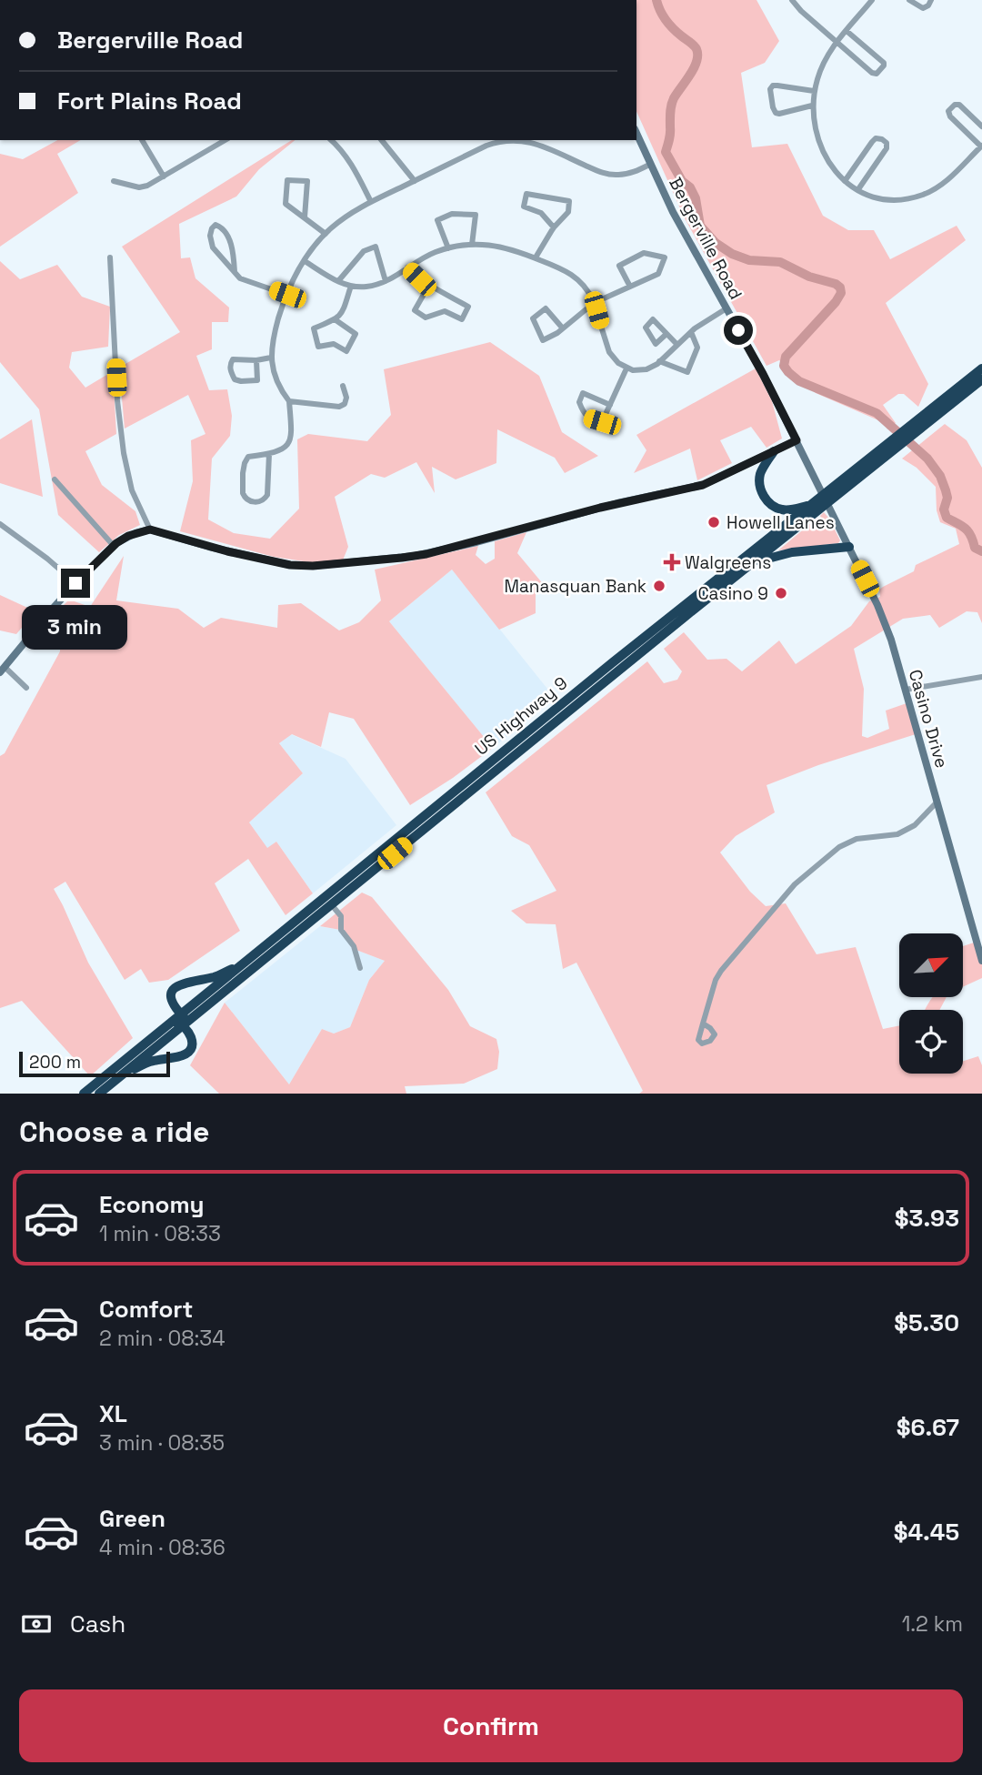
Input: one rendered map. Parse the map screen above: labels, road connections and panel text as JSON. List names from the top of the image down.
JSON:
{
  "streets": {
    "highway": ["US Highway 9"],
    "street": ["Bergerville Road", "Casino Drive"]
  },
  "crossings": [
    ["Bergerville Road", "US Highway 9"],
    ["Bergerville Road", "Casino Drive"],
    ["US Highway 9", "Casino Drive"]
  ],
  "places": {
    "other": ["Howell Lanes", "Manasquan Bank", "Casino 9"],
    "health": ["Walgreens"]
  },
  "scale_bar": "200 m",
  "north": "top right",
  "page": {
    "banner": ["Bergerville Road", "Fort Plains Road"],
    "bubble": "3 min",
    "scale": "200 m",
    "heading": "Choose a ride",
    "list": [
      {
        "name": "Economy",
        "note": "1 min · 08:33",
        "value": "$3.93"
      },
      {
        "name": "Comfort",
        "note": "2 min · 08:34",
        "value": "$5.30"
      },
      {
        "name": "XL",
        "note": "3 min · 08:35",
        "value": "$6.67"
      },
      {
        "name": "Green",
        "note": "4 min · 08:36",
        "value": "$4.45"
      }
    ],
    "pay": ["Cash", "1.2 km"],
    "buttons": "Confirm"
  }
}
